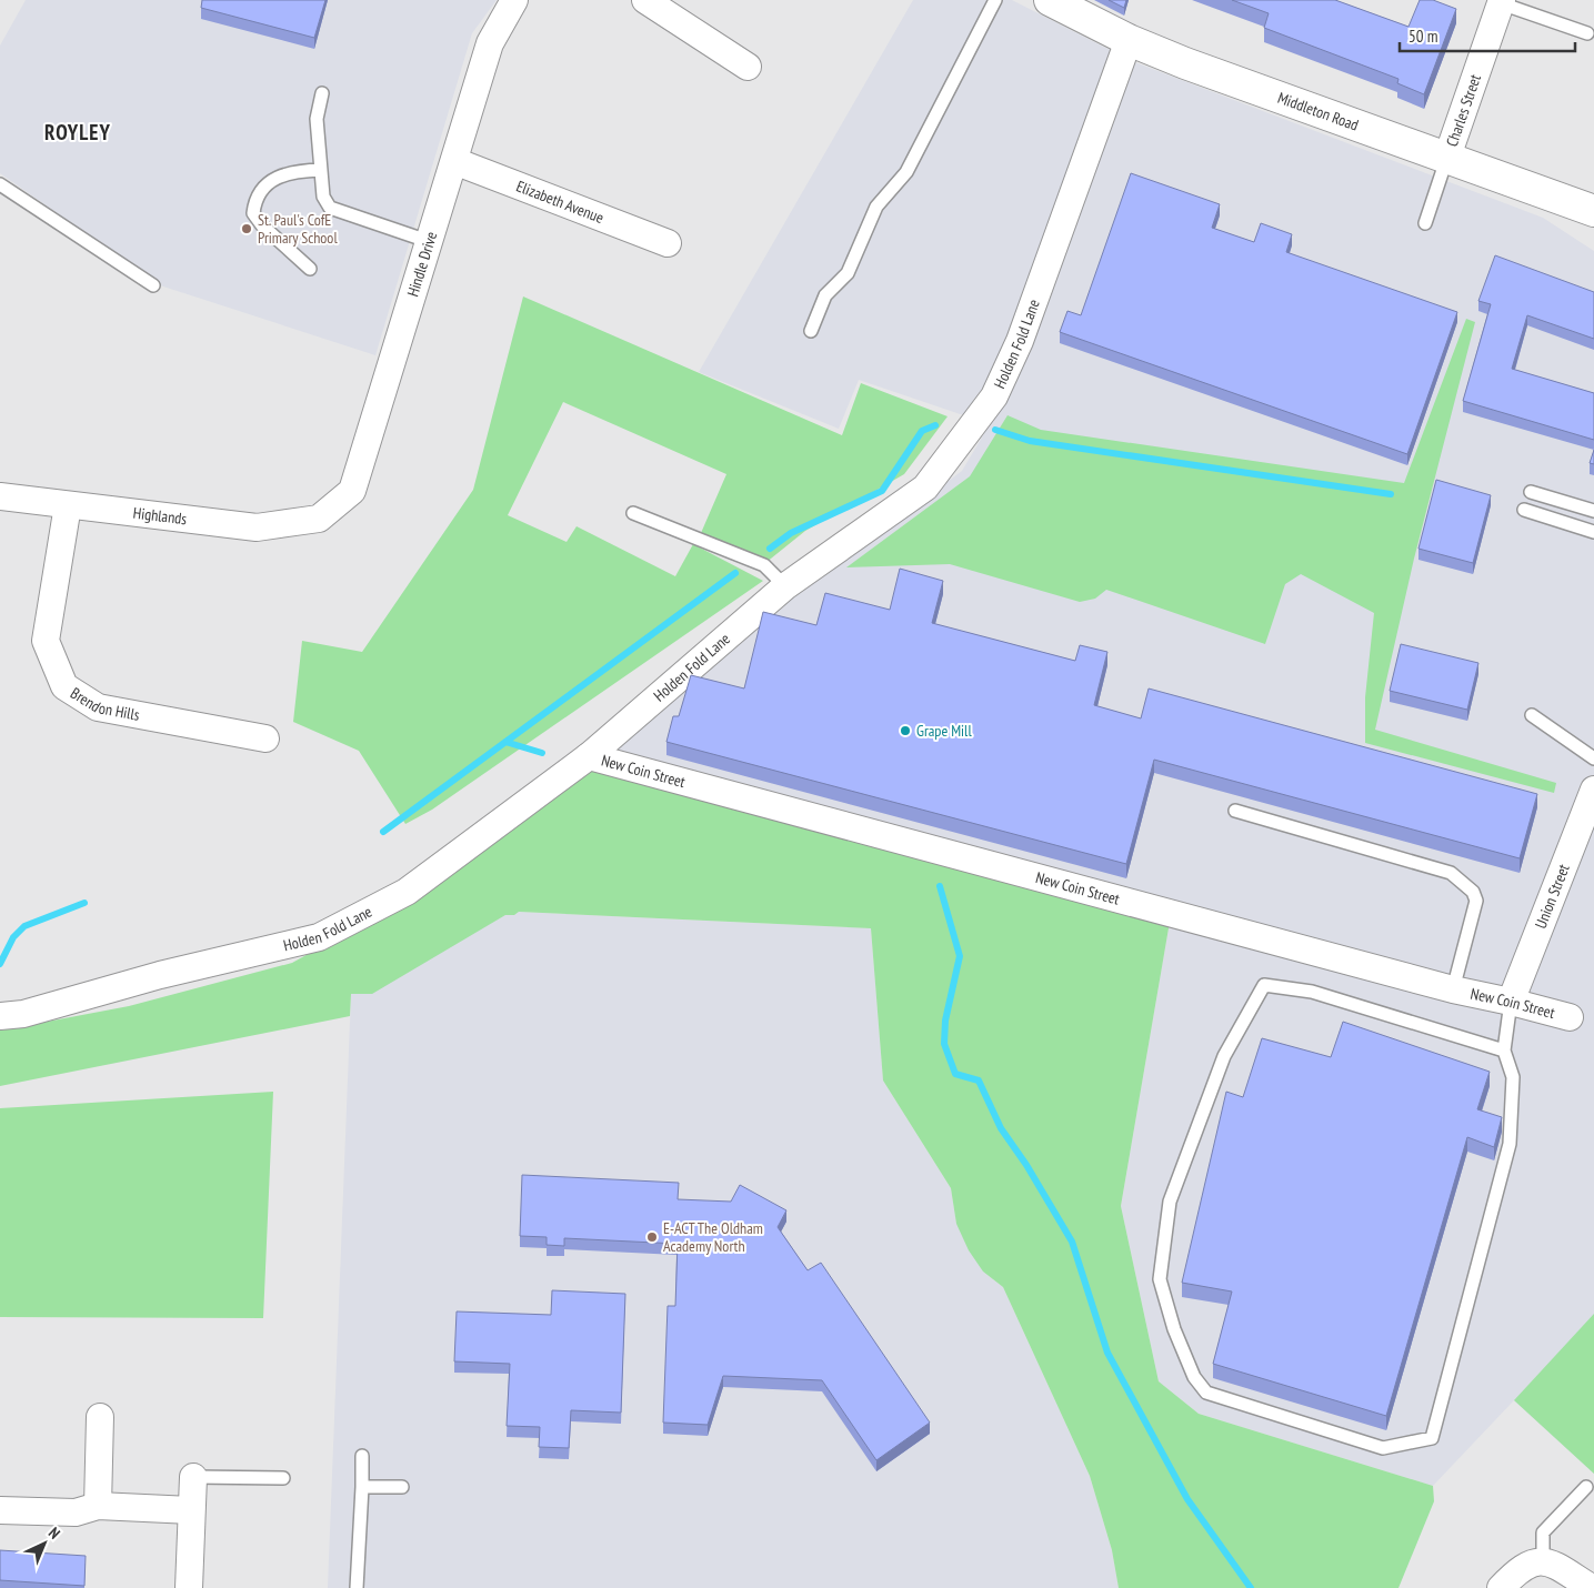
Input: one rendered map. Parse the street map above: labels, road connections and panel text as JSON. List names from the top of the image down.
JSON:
{
  "streets": {
    "main road": ["Middleton Road"],
    "street": [
      "Charles Street",
      "Elizabeth Avenue",
      "Hindle Drive",
      "Holden Fold Lane",
      "Highlands",
      "Brendon Hills",
      "New Coin Street",
      "Union Street"
    ]
  },
  "crossings": [
    ["Charles Street", "Middleton Road"],
    ["Middleton Road", "Holden Fold Lane"],
    ["Elizabeth Avenue", "Hindle Drive"],
    ["Hindle Drive", "Highlands"],
    ["Holden Fold Lane", "New Coin Street"],
    ["Highlands", "Brendon Hills"],
    ["New Coin Street", "Union Street"]
  ],
  "districts": ["ROYLEY"],
  "places": ["St. Paul's CofE Primary School", "Grape Mill", "E-ACT The Oldham Academy North"],
  "scale_bar": "50 m",
  "north": "top right"
}
